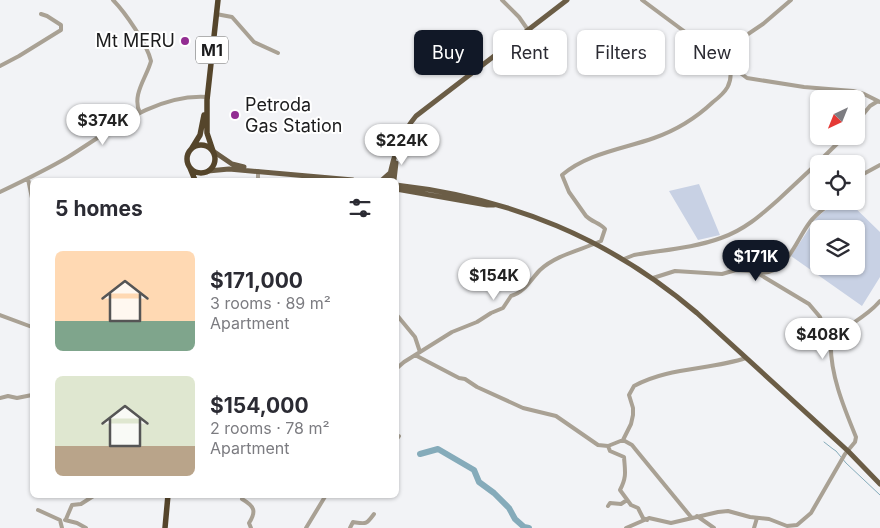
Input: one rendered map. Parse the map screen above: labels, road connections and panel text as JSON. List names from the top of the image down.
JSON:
{
  "streets": {
    "highway": ["M1"]
  },
  "places": ["Mt MERU", "Petroda Gas Station"],
  "north": "bottom left",
  "page": {
    "chip": [
      "Buy",
      "Rent",
      "Filters",
      "New"
    ],
    "price": [
      "$374K",
      "$224K",
      "$171K",
      "$154K",
      "$408K"
    ],
    "heading": "5 homes",
    "list": [
      {
        "name": "$171,000",
        "note": "3 rooms · 89 m² · Apartment"
      },
      {
        "name": "$154,000",
        "note": "2 rooms · 78 m² · Apartment"
      }
    ]
  }
}
